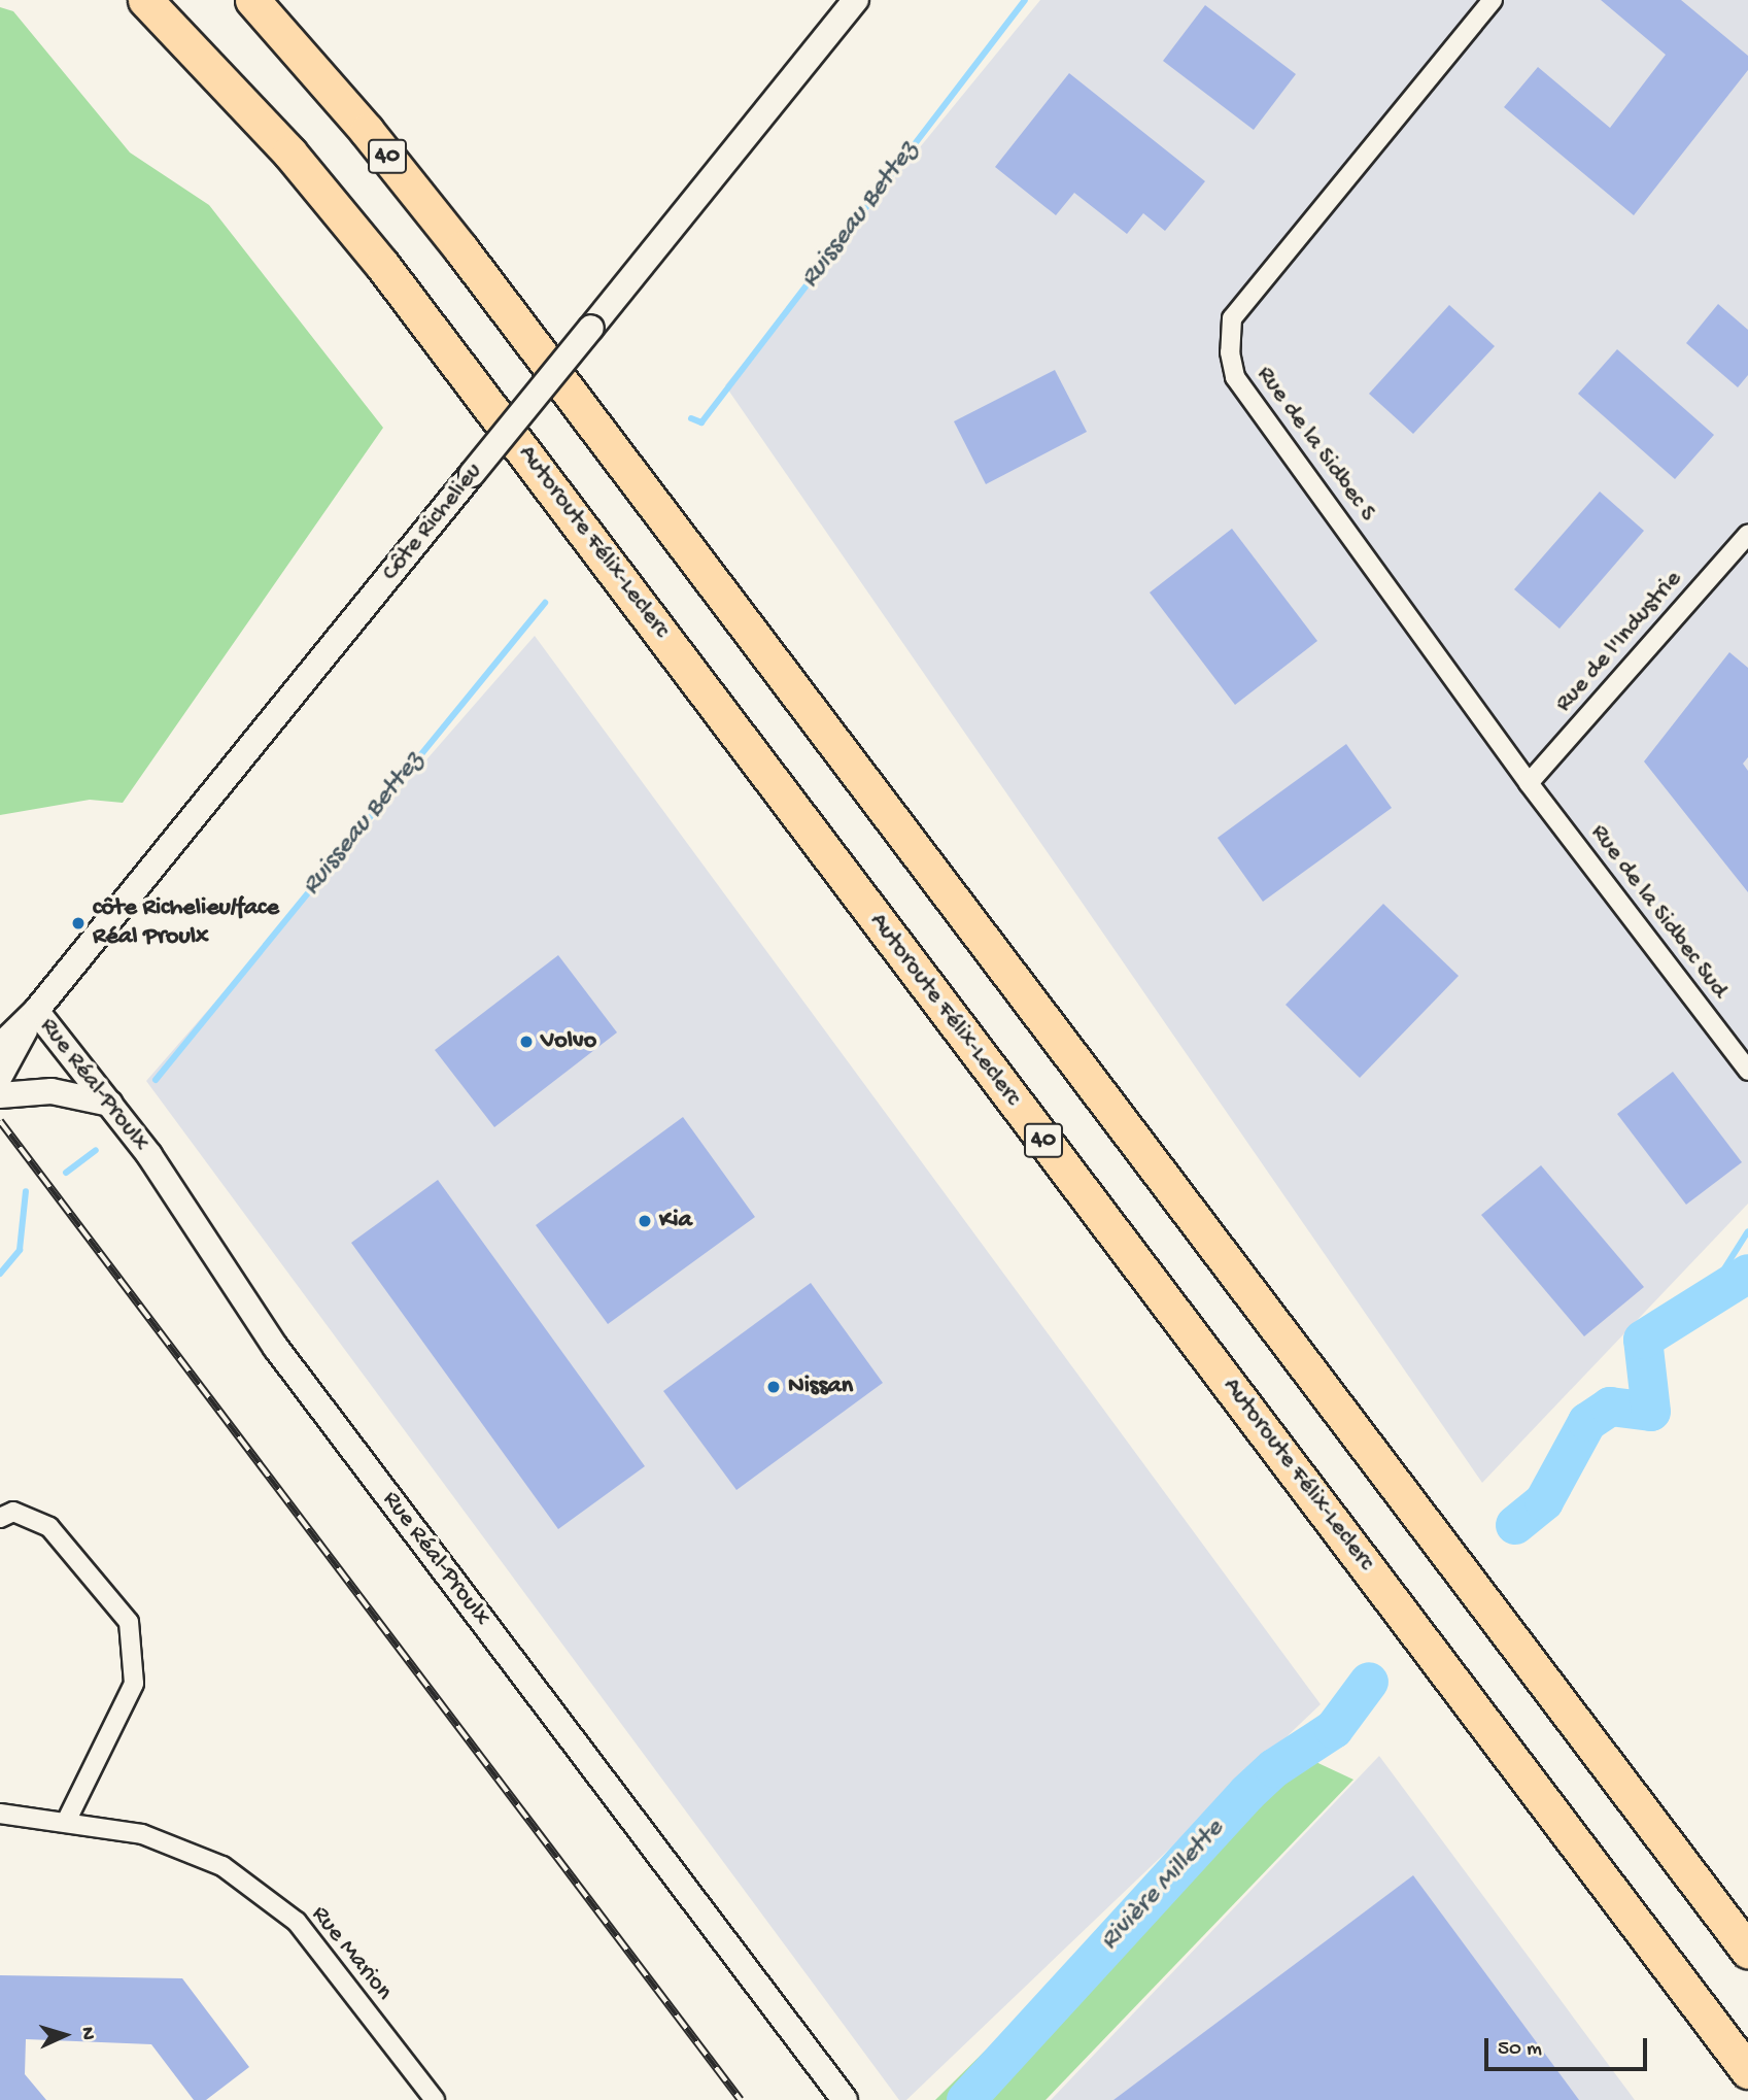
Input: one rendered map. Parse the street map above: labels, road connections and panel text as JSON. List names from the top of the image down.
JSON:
{
  "streets": {
    "highway": ["40", "Autoroute Félix-Leclerc"],
    "street": [
      "Rue de la Sidbec S",
      "Côte Richelieu",
      "Rue de l'Industrie",
      "Rue de la Sidbec Sud",
      "Rue Réal-Proulx",
      "Rue Marion"
    ]
  },
  "crossings": [
    ["Rue de la Sidbec S", "Rue de l'Industrie"],
    ["Rue de la Sidbec S", "Rue de la Sidbec Sud"],
    ["Côte Richelieu", "Rue Réal-Proulx"],
    ["Rue de l'Industrie", "Rue de la Sidbec Sud"]
  ],
  "water": ["Ruisseau Bettez", "Rivière Millette"],
  "places": [
    "côte Richelieu/face Réal Proulx",
    "Volvo",
    "Kia",
    "Nissan"
  ],
  "scale_bar": "50 m",
  "north": "right"
}
